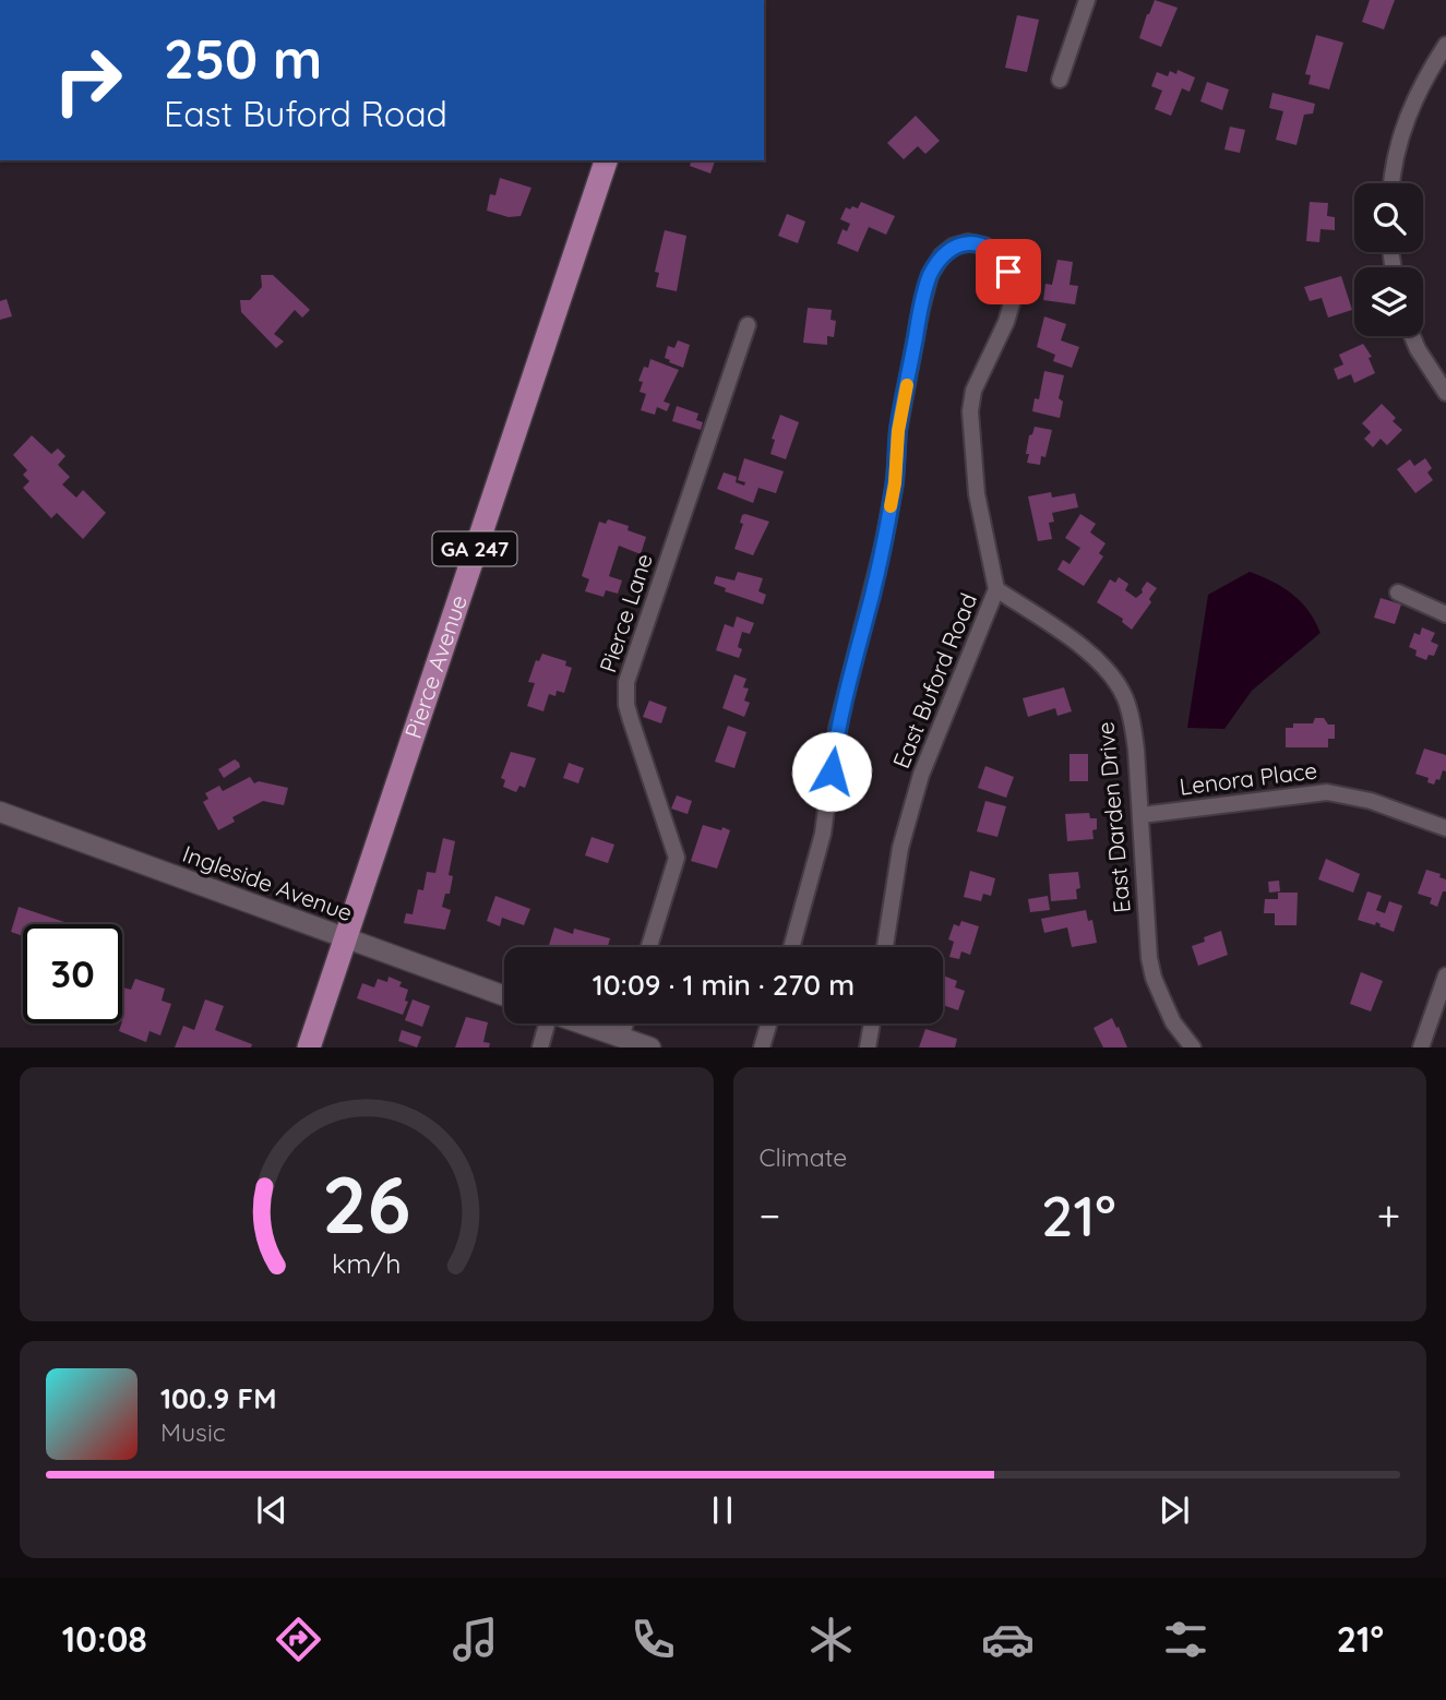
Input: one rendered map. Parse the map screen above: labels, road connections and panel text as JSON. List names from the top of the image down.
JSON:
{
  "streets": {
    "main road": ["GA 247", "Pierce Avenue"],
    "street": [
      "Pierce Lane",
      "East Buford Road",
      "Lenora Place",
      "East Darden Drive",
      "Ingleside Avenue"
    ]
  },
  "crossings": [
    ["Pierce Avenue", "Ingleside Avenue"],
    ["East Buford Road", "East Darden Drive"],
    ["Lenora Place", "East Darden Drive"]
  ],
  "page": {
    "turn": ["250 m", "East Buford Road"],
    "limit": "30",
    "trip": "10:09 · 1 min · 270 m",
    "tile": "Climate",
    "heat": ["−", "21°", "+"],
    "song": ["100.9 FM", "Music"],
    "tabs": ["10:08", "21°"],
    "gauge": ["26", "km/h"]
  }
}
